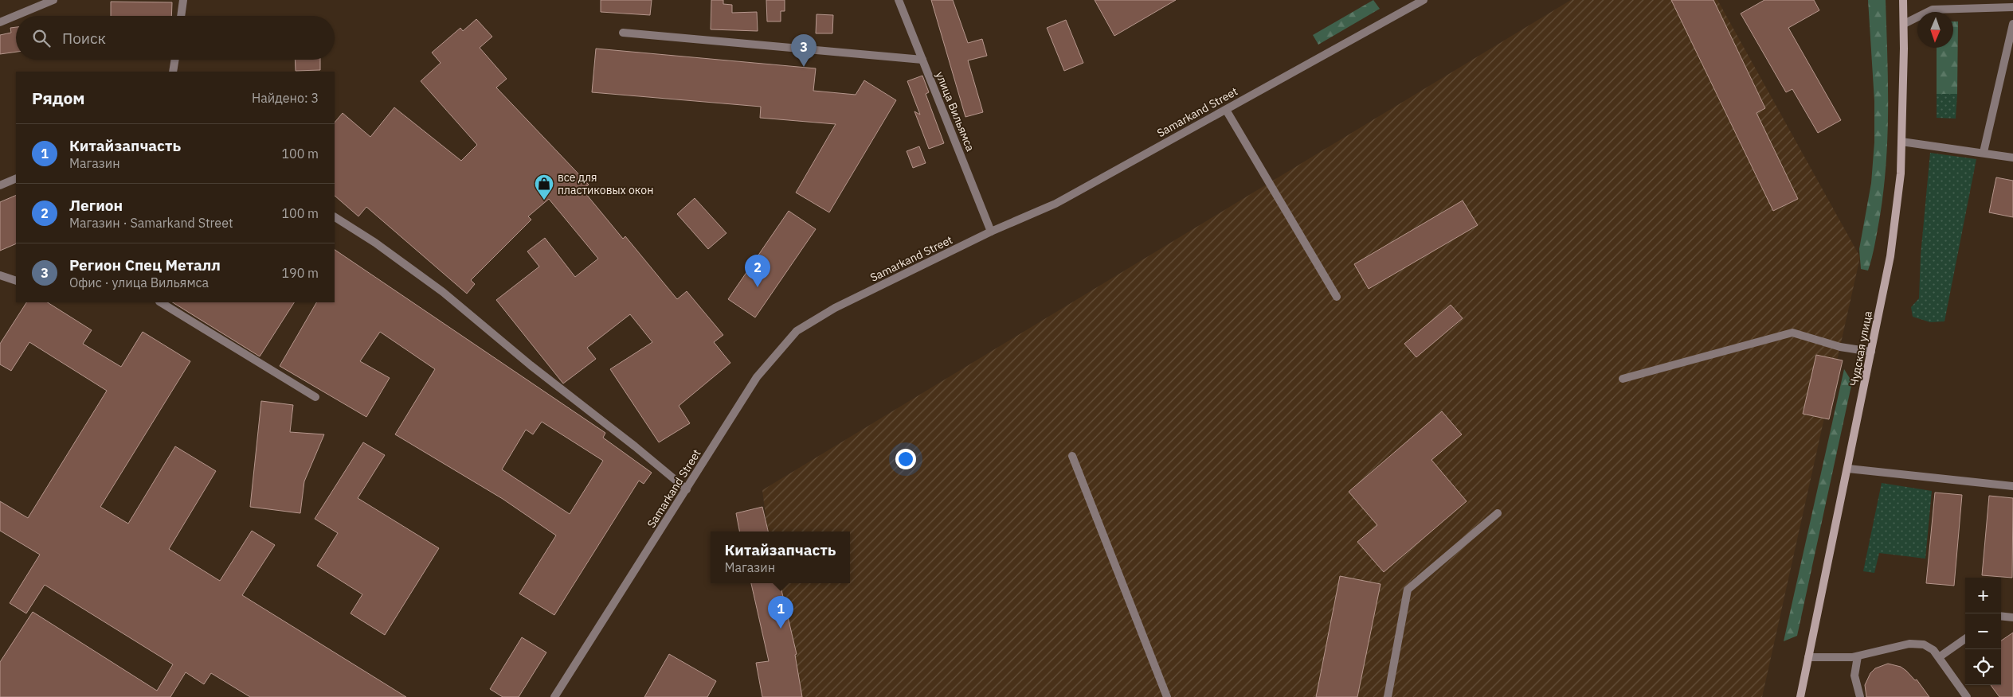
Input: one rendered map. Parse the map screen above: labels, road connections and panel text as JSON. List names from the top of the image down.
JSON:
{
  "streets": {
    "main road": ["Чудская улица"],
    "street": ["улица Вильямса", "Samarkand Street"]
  },
  "crossings": [
    ["улица Вильямса", "Samarkand Street"]
  ],
  "places": {
    "shop": ["все для пластиковых окон"]
  },
  "north": "bottom",
  "page": {
    "search": "Поиск",
    "pins": ["3", "2", "1"],
    "heading": ["Рядом", "Найдено: 3"],
    "list": [
      {
        "mark": "1",
        "name": "Китайзапчасть",
        "note": "Магазин",
        "value": "100 m"
      },
      {
        "mark": "2",
        "name": "Легион",
        "note": "Магазин · Samarkand Street",
        "value": "100 m"
      },
      {
        "mark": "3",
        "name": "Регион Спец Металл",
        "note": "Офис · улица Вильямса",
        "value": "190 m"
      }
    ],
    "popup": ["Китайзапчасть", "Магазин"],
    "map_buttons": ["+", "−"]
  }
}
